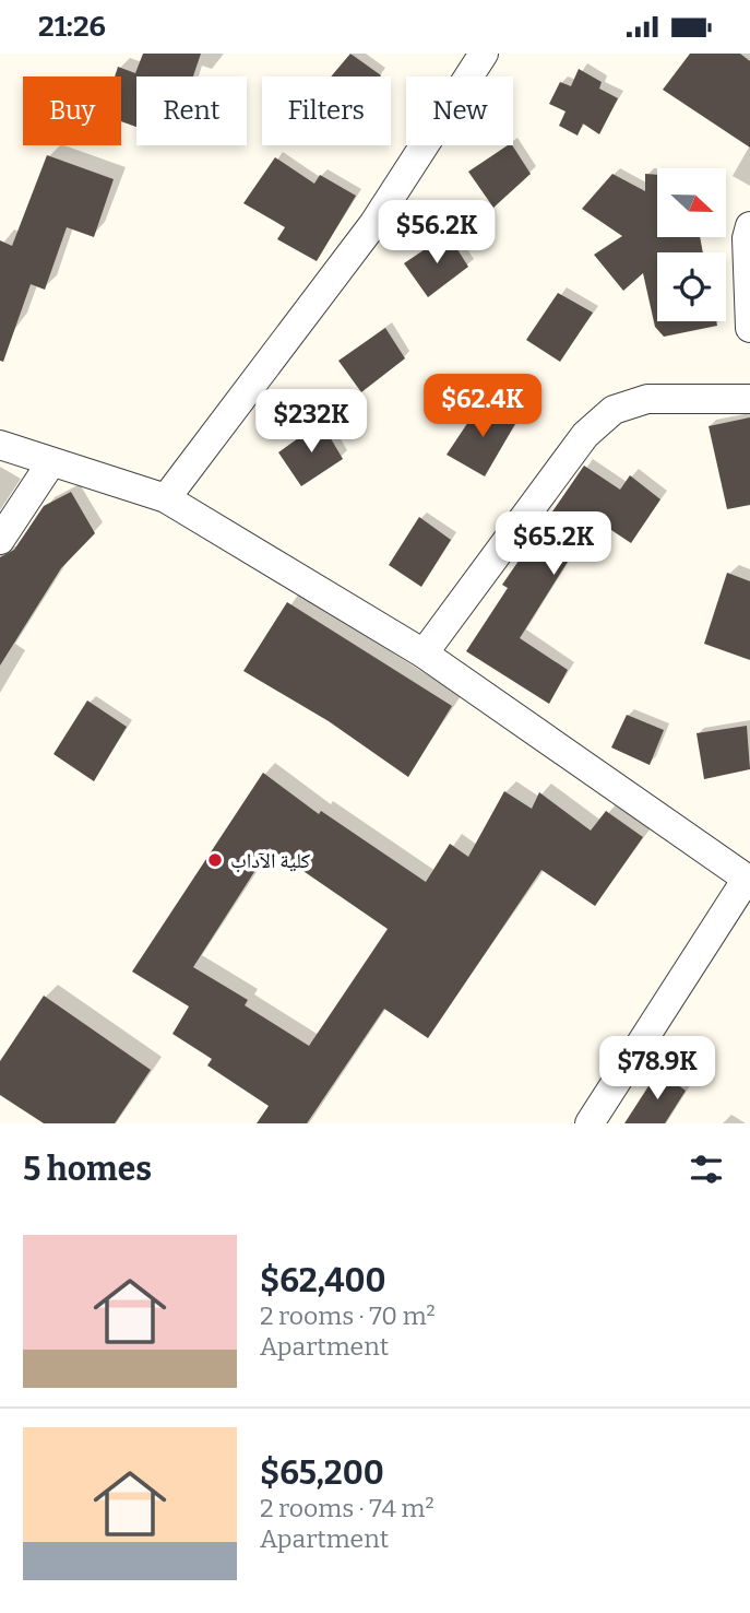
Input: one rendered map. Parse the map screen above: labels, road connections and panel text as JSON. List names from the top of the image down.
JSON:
{
  "places": ["كلية الآداب"],
  "north": "right",
  "page": {
    "status": "21:26",
    "chip": [
      "Buy",
      "Rent",
      "Filters",
      "New"
    ],
    "price": [
      "$56.2K",
      "$62.4K",
      "$232K",
      "$65.2K",
      "$78.9K"
    ],
    "heading": "5 homes",
    "list": [
      {
        "name": "$62,400",
        "note": "2 rooms · 70 m² · Apartment"
      },
      {
        "name": "$65,200",
        "note": "2 rooms · 74 m² · Apartment"
      }
    ]
  }
}
